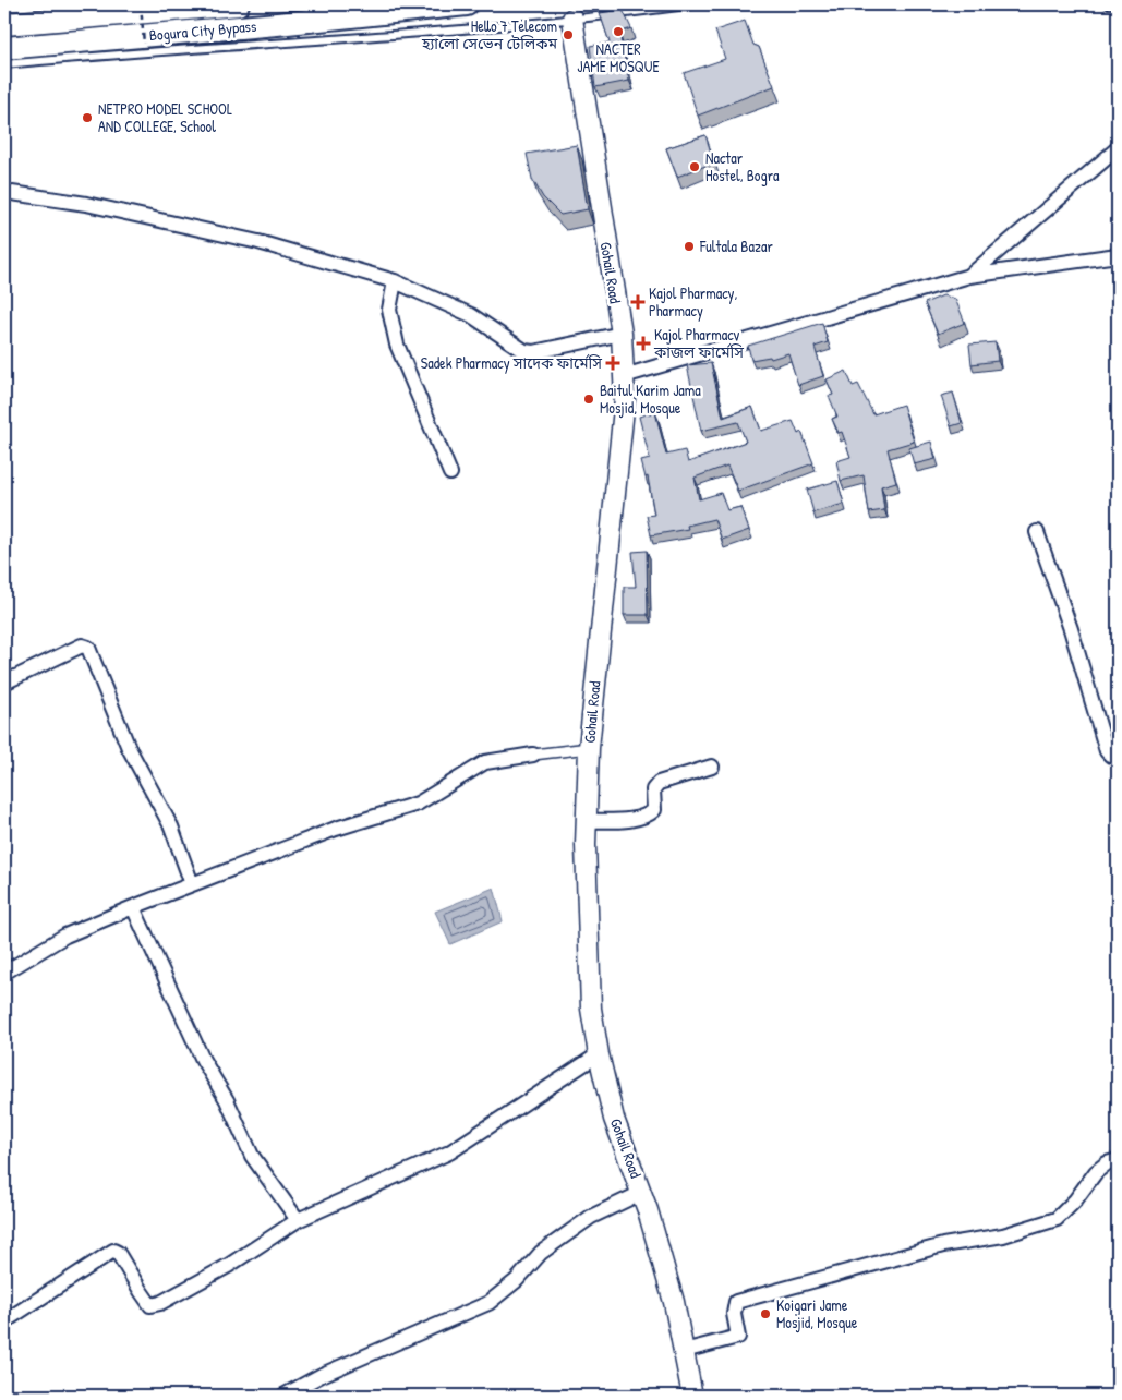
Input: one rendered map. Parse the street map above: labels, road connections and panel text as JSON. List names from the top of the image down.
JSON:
{
  "streets": {
    "highway": ["Bogura City Bypass"],
    "main road": ["Gohail Road"]
  },
  "places": {
    "other": [
      "NACTER JAME MOSQUE",
      "Hello 7 Telecom হ্যা‌লো সে‌ভেন টে‌লিকম",
      "NETPRO MODEL SCHOOL AND COLLEGE, School",
      "Nactar Hostel, Bogra",
      "Fultala Bazar",
      "Baitul Karim Jama Mosjid, Mosque",
      "Koigari Jame Mosjid, Mosque"
    ],
    "health": ["Kajol Pharmacy, Pharmacy", "Kajol Pharmacy কাজল ফার্মেসি", "Sadek Pharmacy সাদেক ফার্মেসি"]
  }
}
